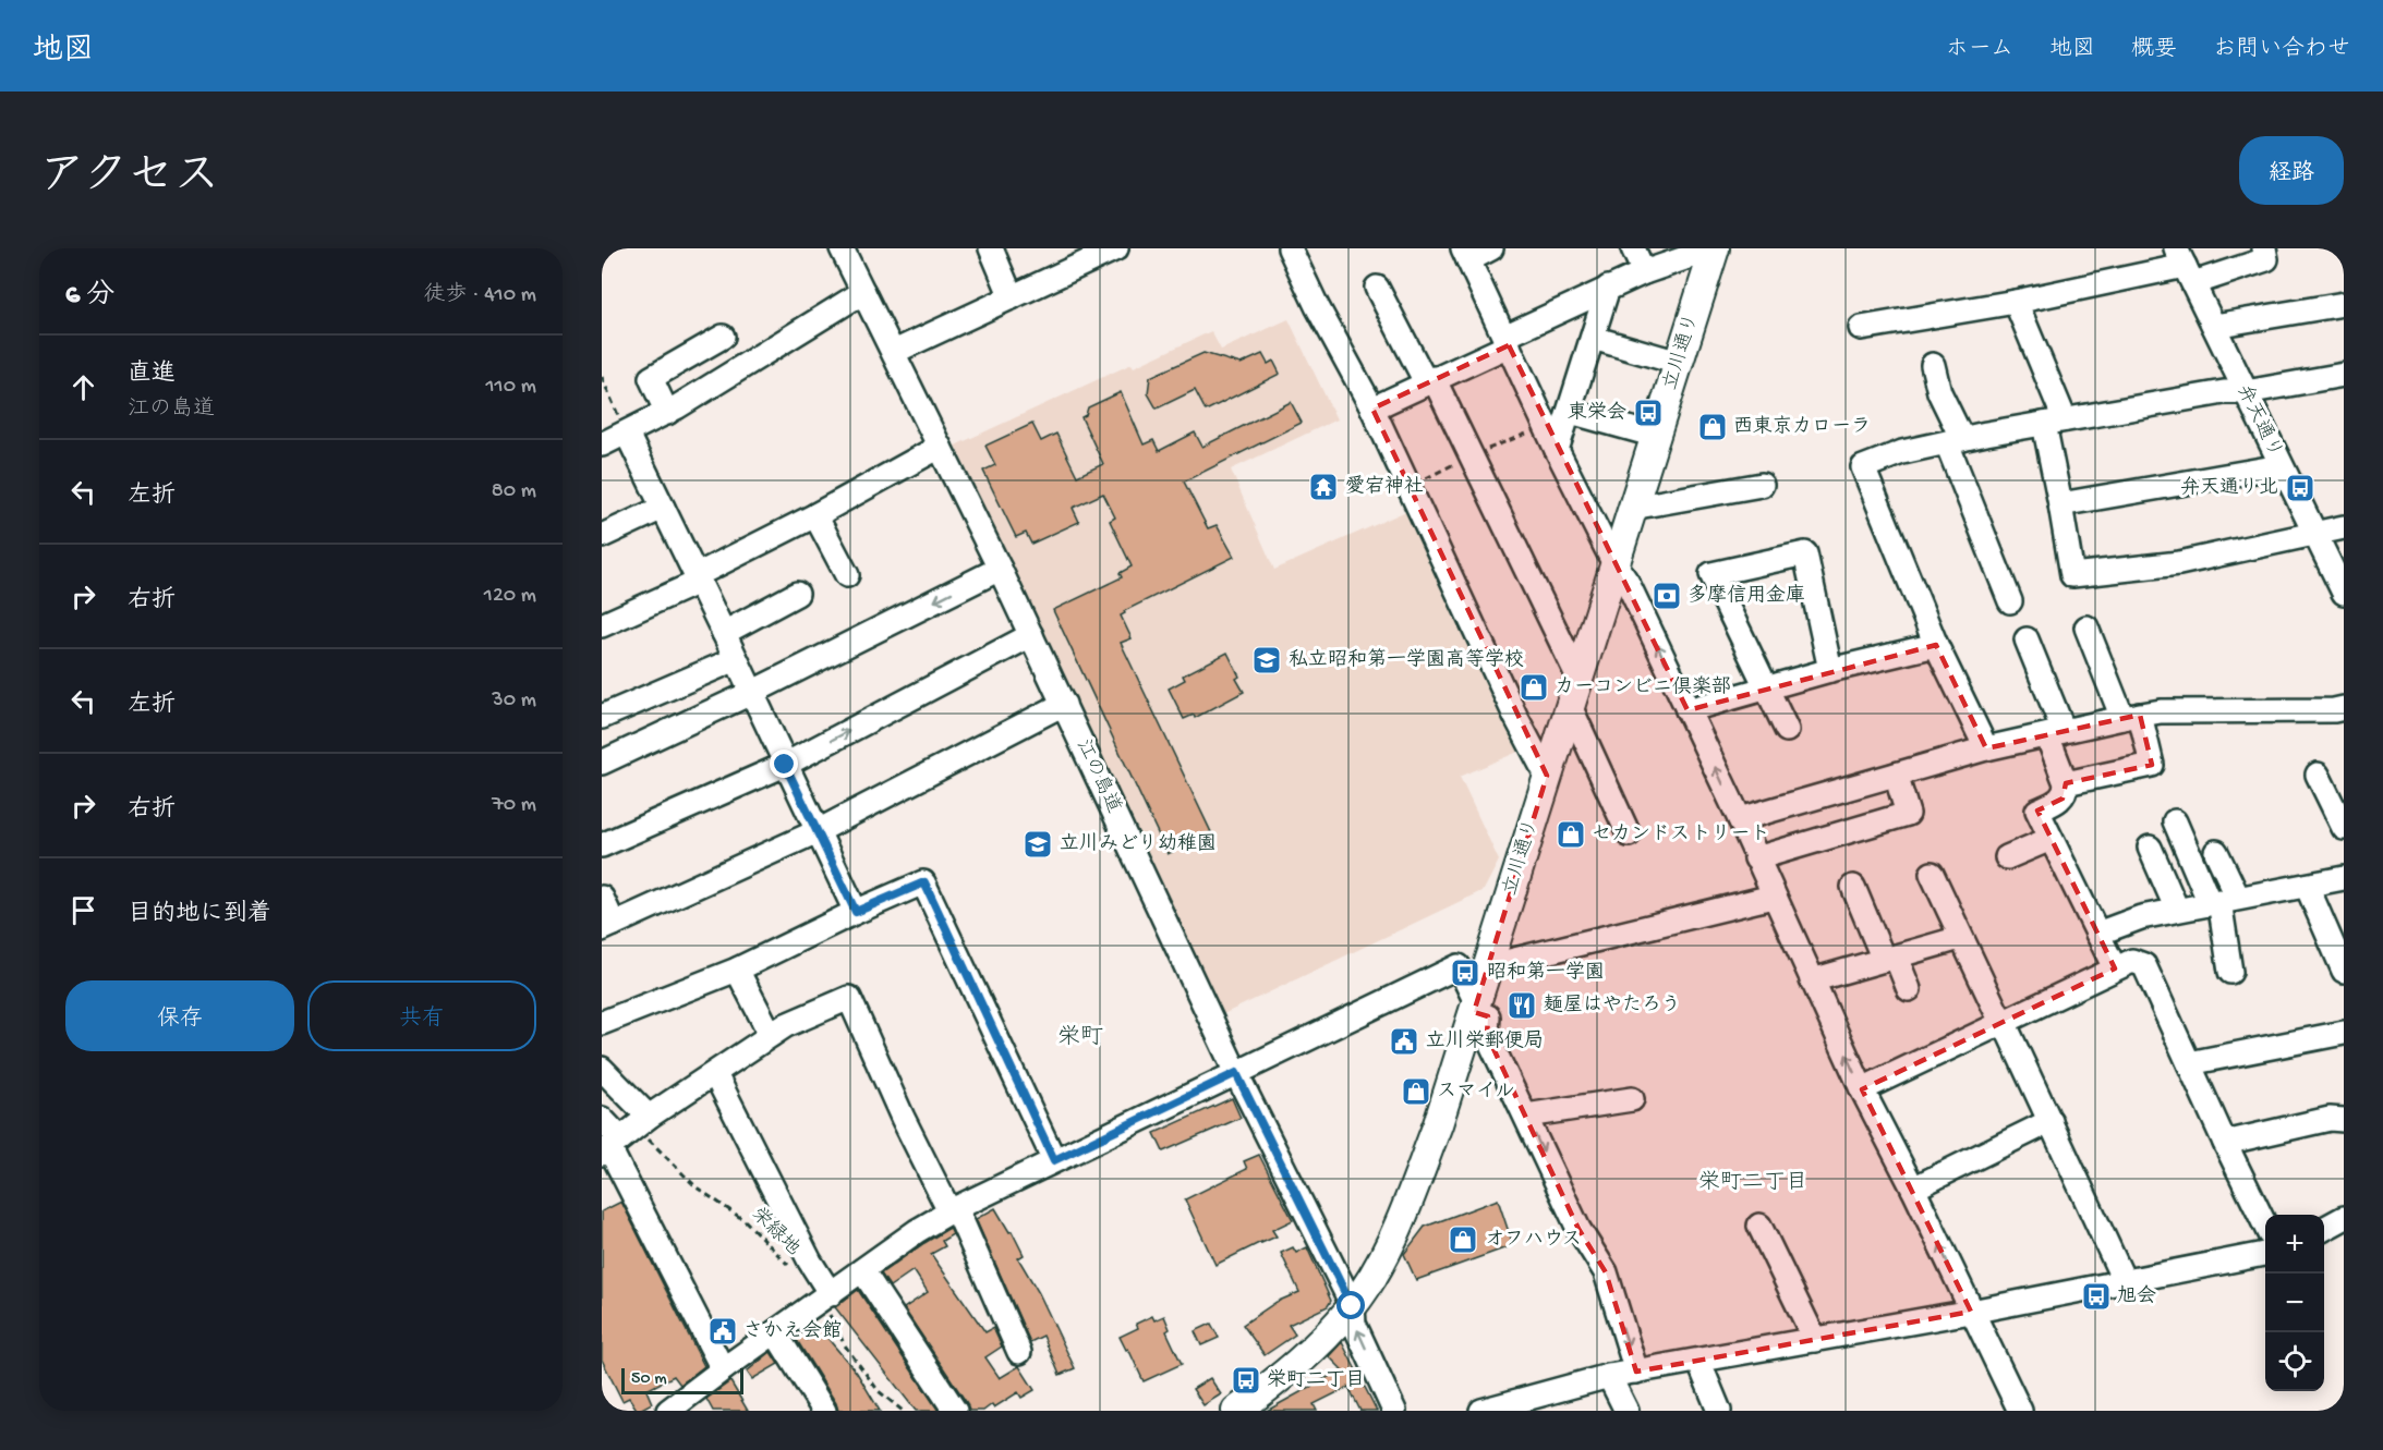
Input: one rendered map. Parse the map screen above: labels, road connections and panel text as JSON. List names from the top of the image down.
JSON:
{
  "streets": {
    "main road": ["立川通り"],
    "street": ["弁天通り", "江の島道"],
    "path": ["栄緑地"]
  },
  "crossings": [
    ["立川通り", "江の島道"]
  ],
  "districts": ["栄町", "栄町二丁目"],
  "places": {
    "bus stop": [
      "東栄会",
      "弁天通り北",
      "昭和第一学園",
      "旭会",
      "栄町二丁目"
    ],
    "shop": [
      "西東京カローラ",
      "カーコンビニ倶楽部",
      "セカンドストリート",
      "スマイル",
      "オフハウス"
    ],
    "temple": ["愛宕神社"],
    "bank": ["多摩信用金庫"],
    "school or university": ["私立昭和第一学園高等学校", "立川みどり幼稚園"],
    "restaurant": ["麺屋はやたろう"],
    "public building": ["立川栄郵便局", "さかえ会館"]
  },
  "scale_bar": "50 m",
  "page": {
    "header": "地図",
    "nav": [
      "ホーム",
      "地図",
      "概要",
      "お問い合わせ"
    ],
    "title": "アクセス",
    "buttons": [
      "経路",
      ["保存", "共有"]
    ],
    "heading": ["6 分", "徒歩 · 410 m"],
    "list": [
      ["直進", "江の島道", "110 m"],
      ["左折", "80 m"],
      ["右折", "120 m"],
      ["左折", "30 m"],
      ["右折", "70 m"],
      "目的地に到着"
    ],
    "map_buttons": ["+", "−"],
    "scale": "50 m"
  }
}
